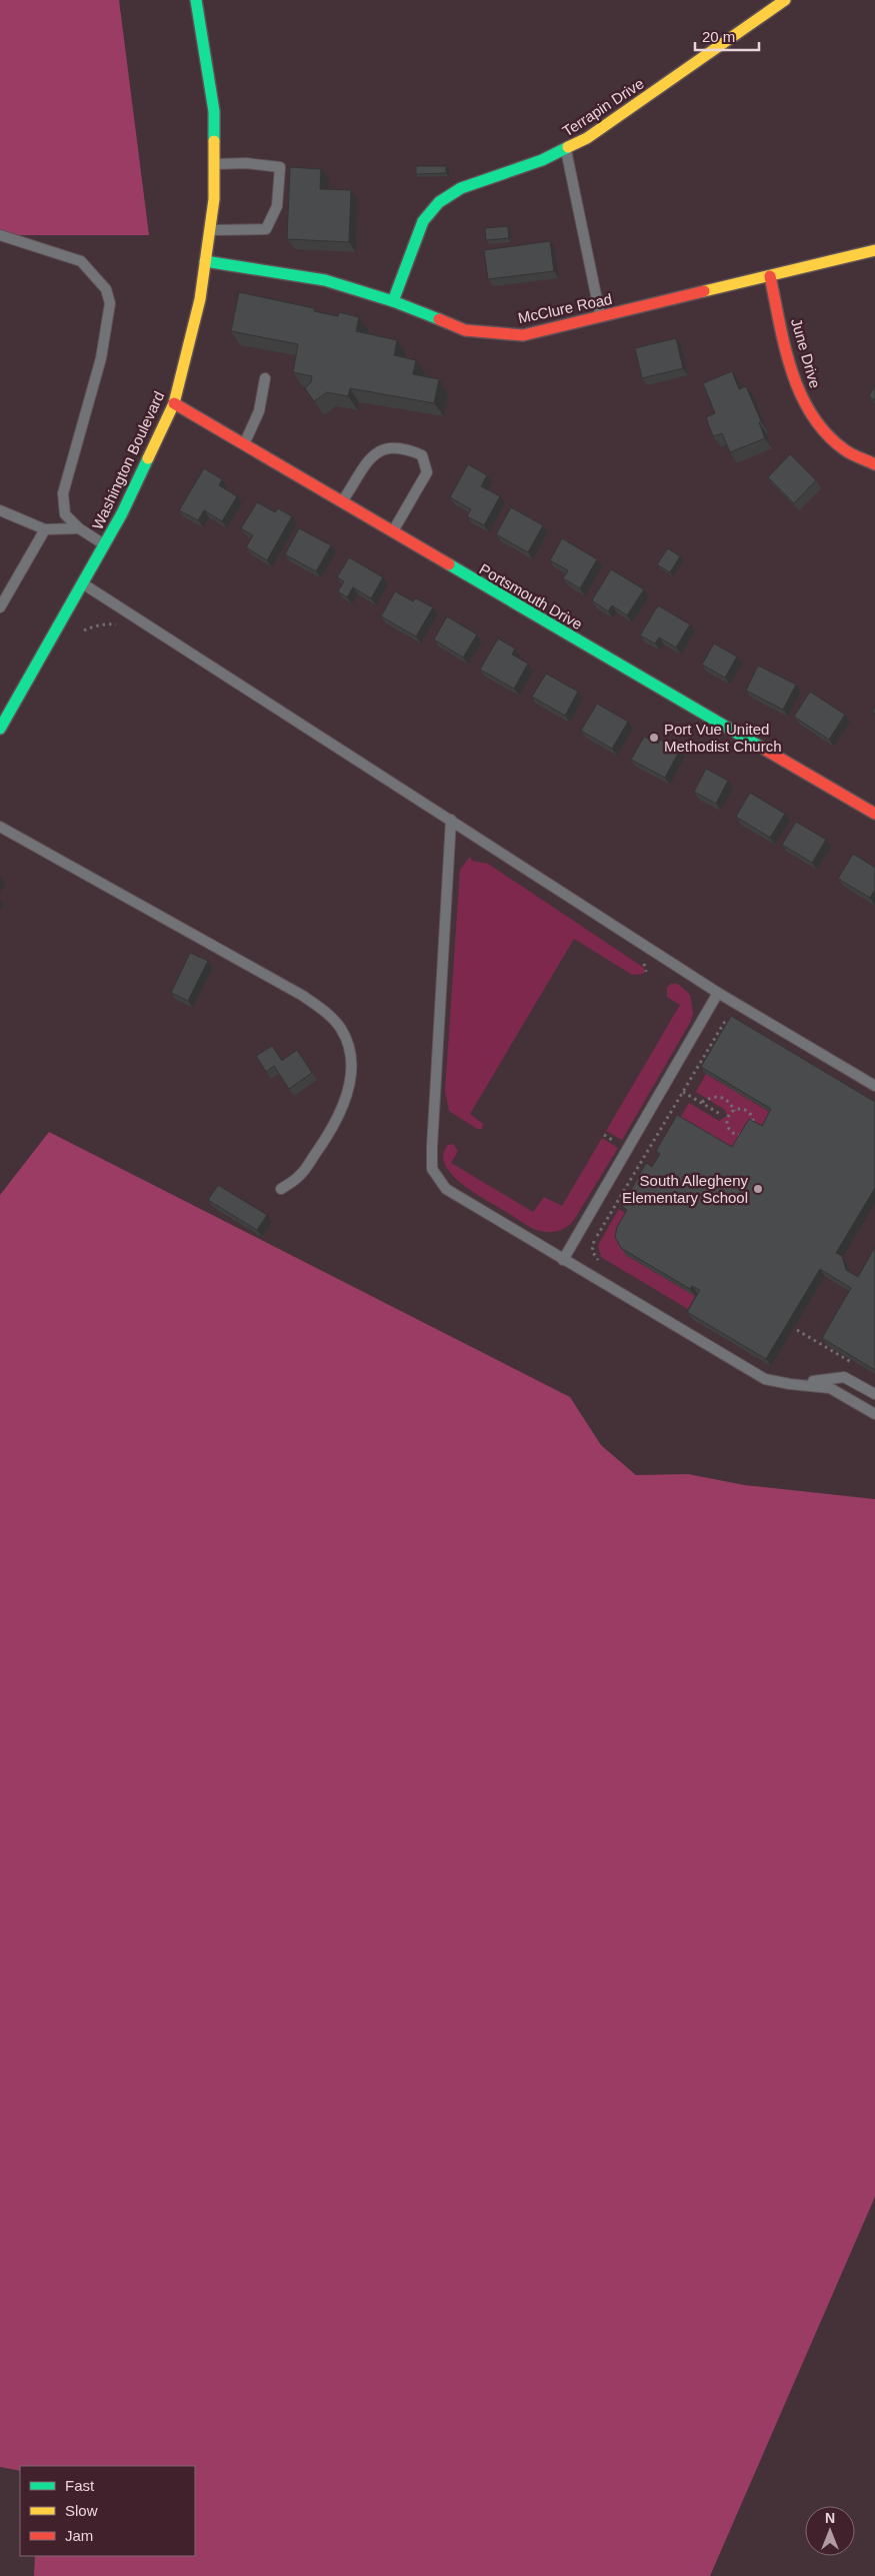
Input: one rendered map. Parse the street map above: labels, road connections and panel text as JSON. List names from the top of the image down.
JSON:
{
  "streets": {
    "street": [
      "Terrapin Drive",
      "McClure Road",
      "June Drive",
      "Washington Boulevard",
      "Portsmouth Drive"
    ]
  },
  "crossings": [
    ["Terrapin Drive", "McClure Road"],
    ["McClure Road", "June Drive"],
    ["McClure Road", "Washington Boulevard"],
    ["Washington Boulevard", "Portsmouth Drive"]
  ],
  "places": ["Port Vue United Methodist Church", "South Allegheny Elementary School"],
  "legend": ["Fast", "Slow", "Jam"],
  "scale_bar": "20 m",
  "north": "top"
}
